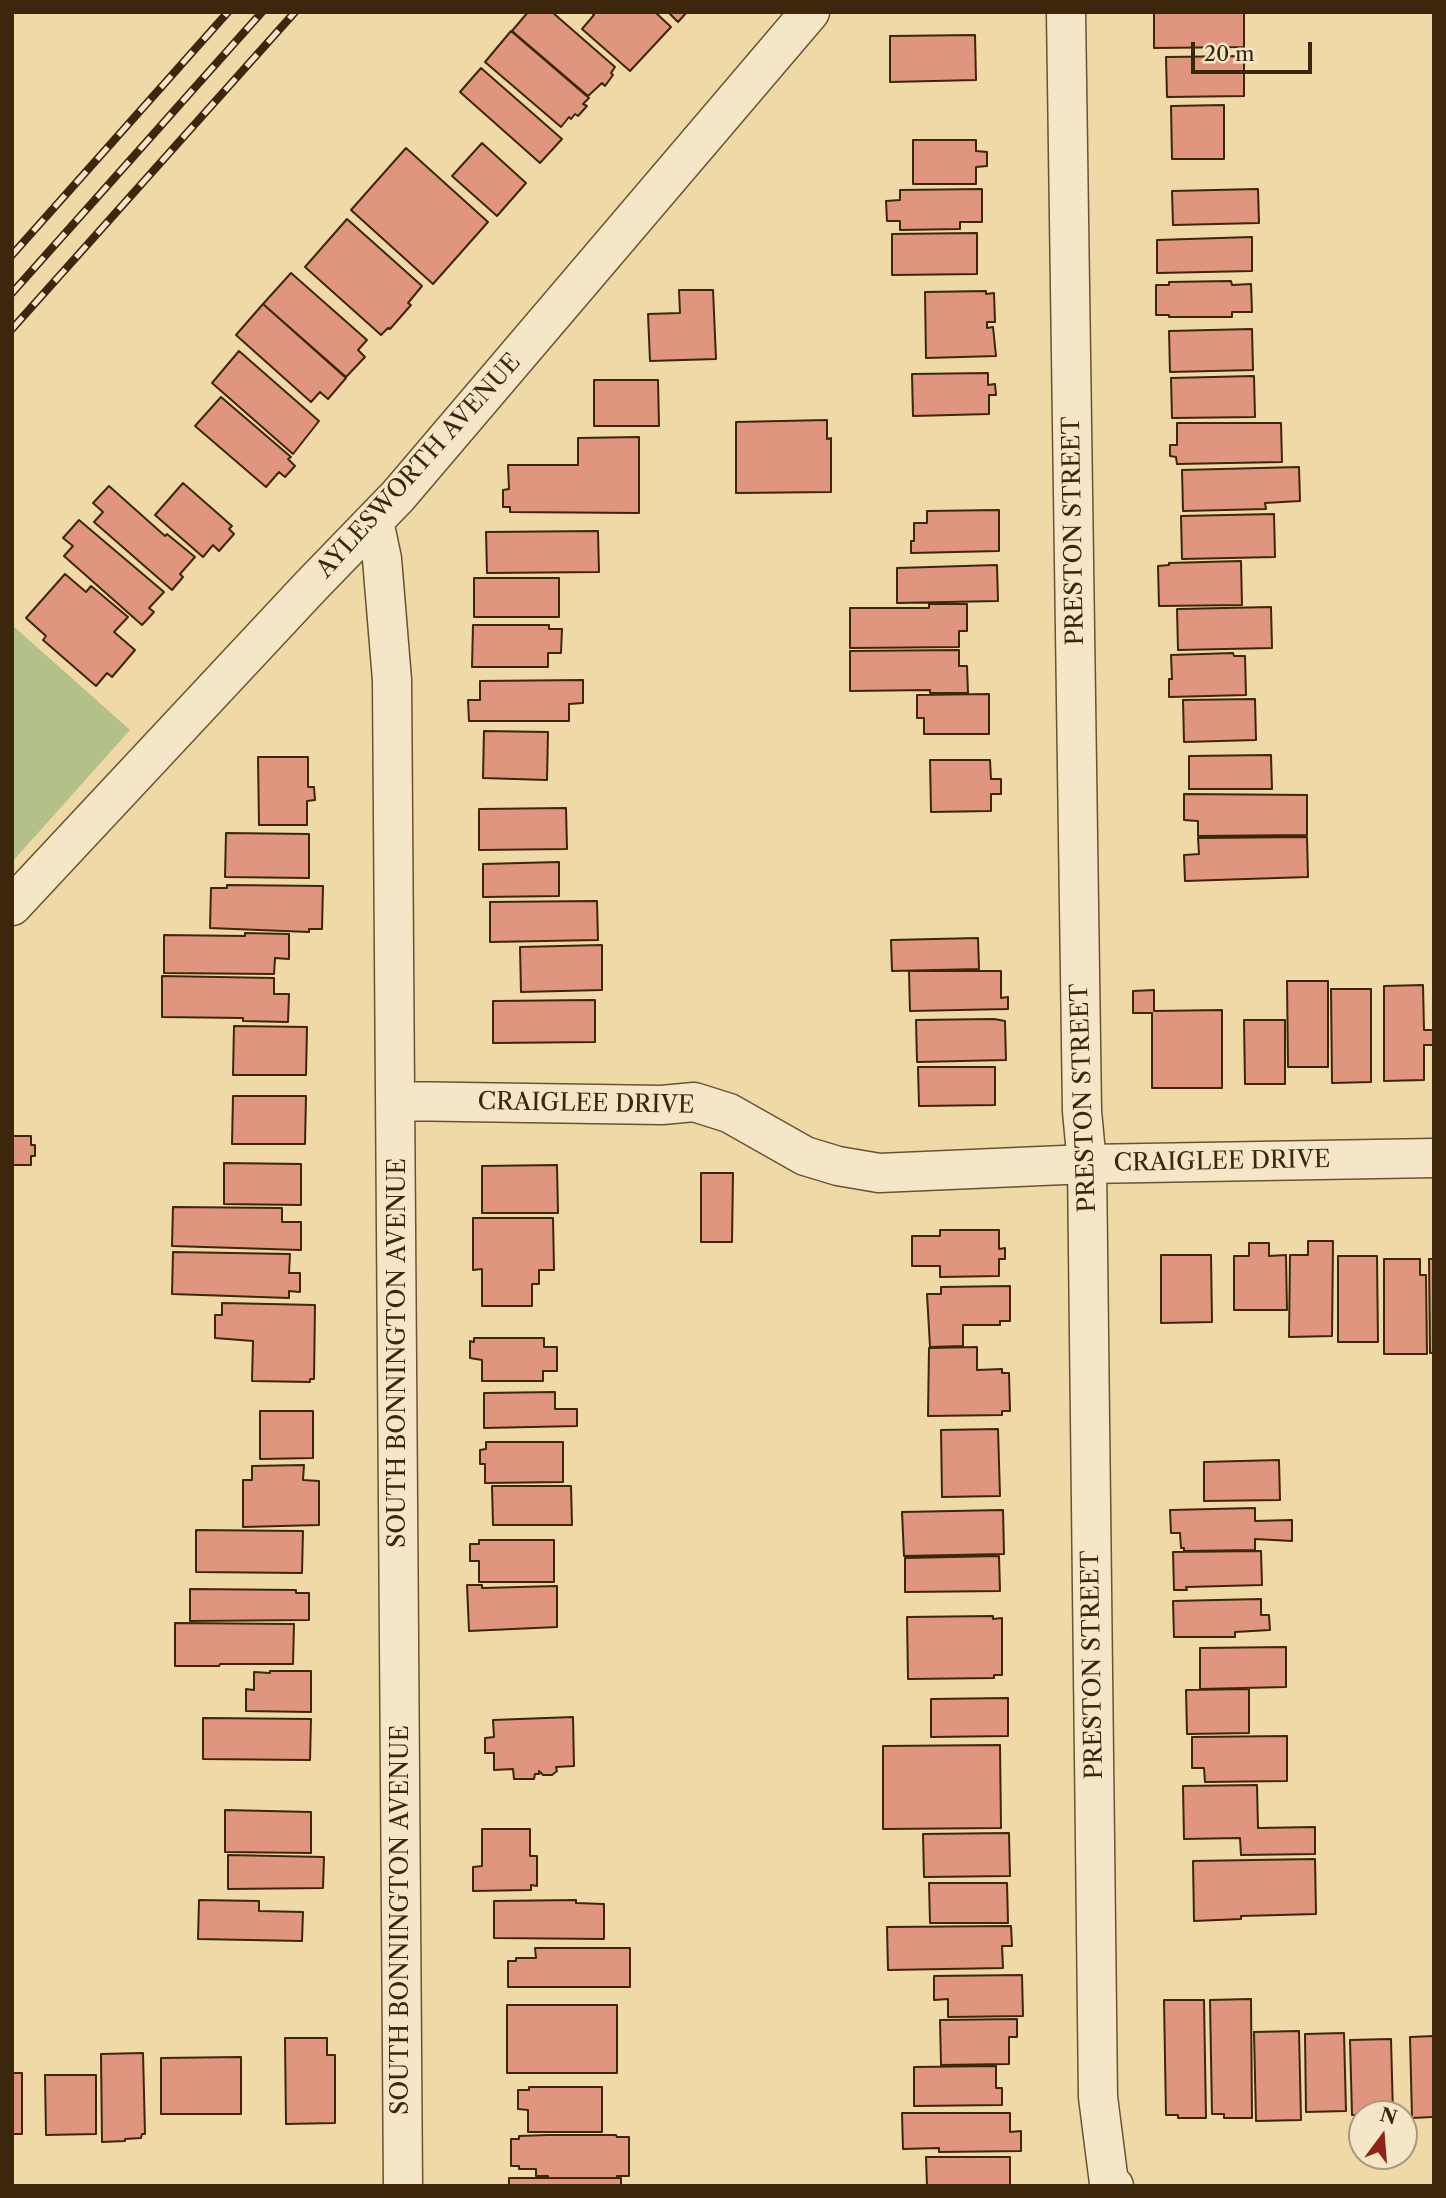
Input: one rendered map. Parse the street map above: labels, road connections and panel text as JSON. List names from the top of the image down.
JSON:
{
  "streets": {
    "street": [
      "AYLESWORTH AVENUE",
      "PRESTON STREET",
      "CRAIGLEE DRIVE",
      "SOUTH BONNINGTON AVENUE"
    ]
  },
  "crossings": [
    ["AYLESWORTH AVENUE", "SOUTH BONNINGTON AVENUE"],
    ["PRESTON STREET", "CRAIGLEE DRIVE"],
    ["CRAIGLEE DRIVE", "SOUTH BONNINGTON AVENUE"]
  ],
  "scale_bar": "20 m",
  "north": "top"
}
